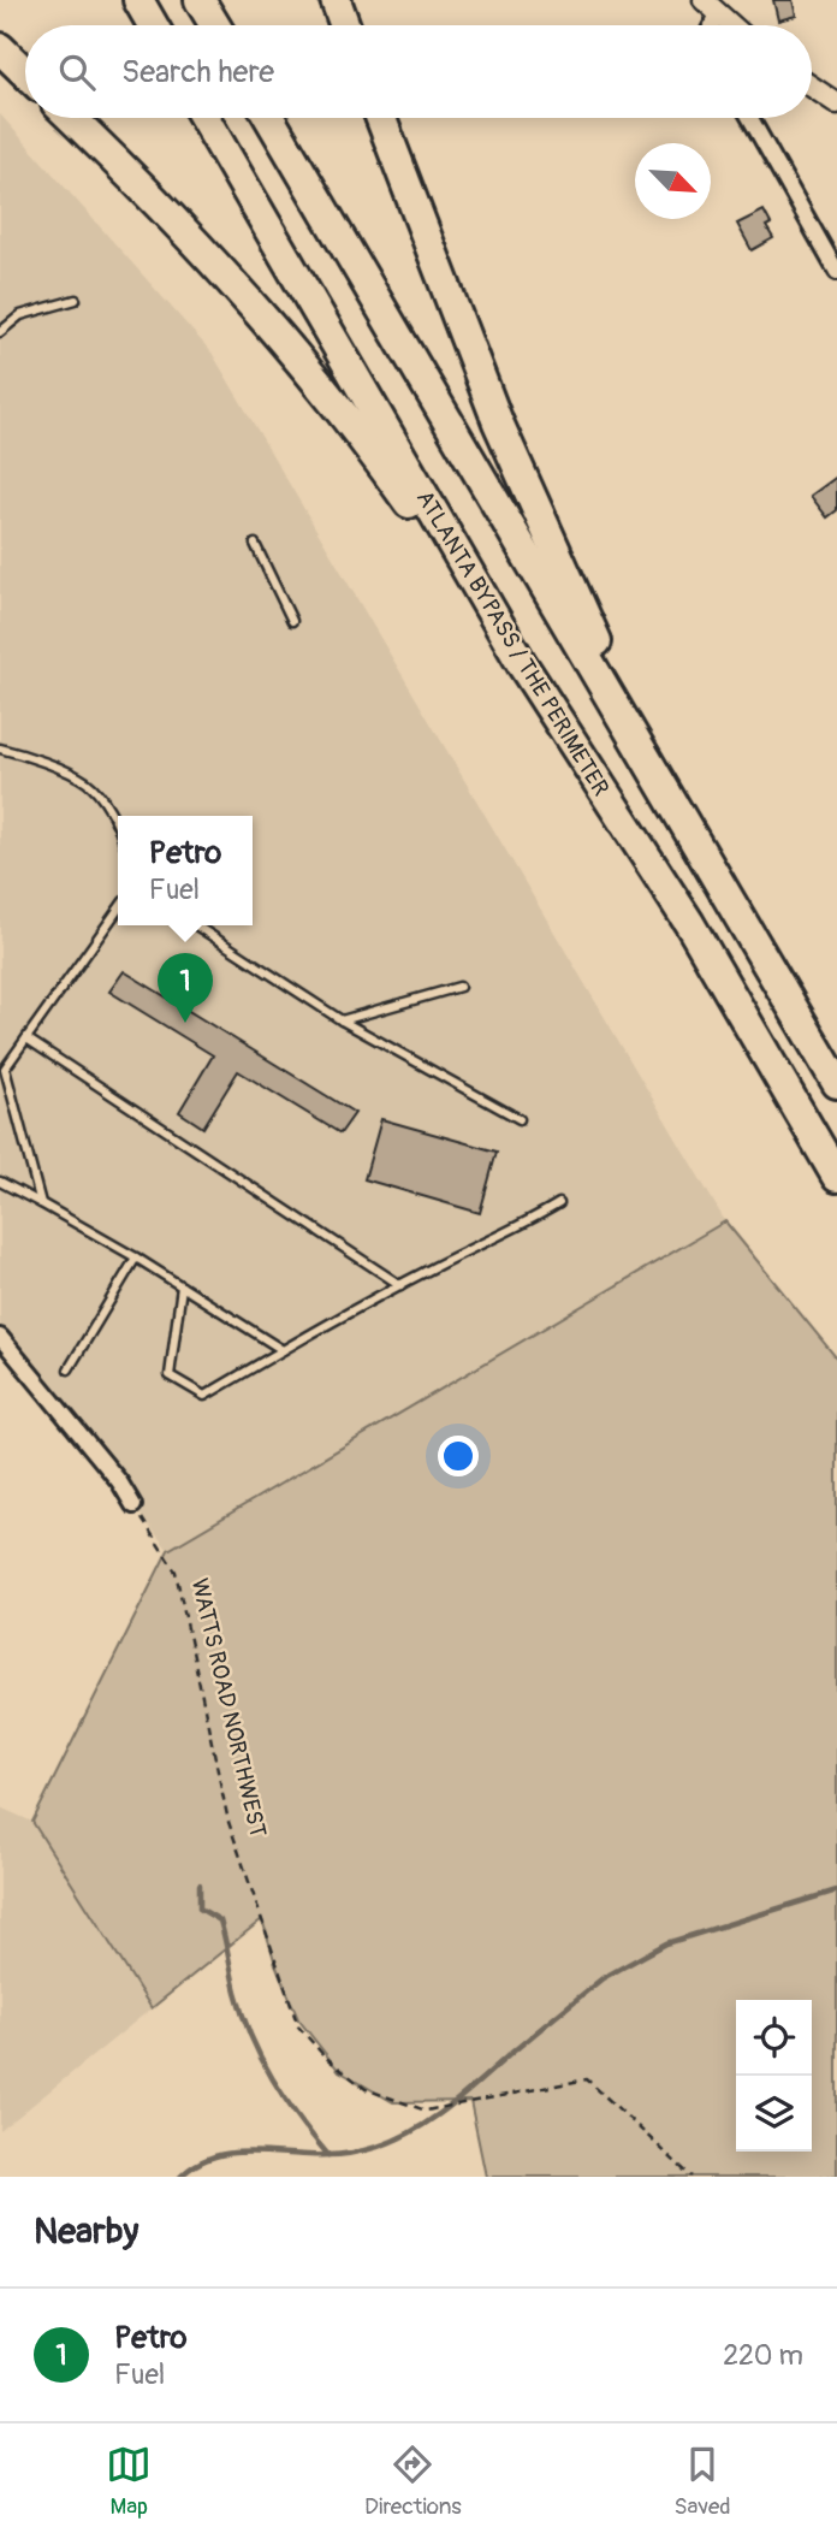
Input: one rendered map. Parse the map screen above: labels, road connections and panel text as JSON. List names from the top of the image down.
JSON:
{
  "streets": {
    "highway": ["ATLANTA BYPASS / THE PERIMETER"],
    "path": ["WATTS ROAD NORTHWEST"]
  },
  "north": "bottom right",
  "page": {
    "search": "Search here",
    "popup": ["Petro", "Fuel"],
    "pins": "1",
    "heading": "Nearby",
    "list": [
      {
        "mark": "1",
        "name": "Petro",
        "note": "Fuel",
        "value": "220 m"
      }
    ],
    "nav": ["Map", "Directions", "Saved"]
  }
}
